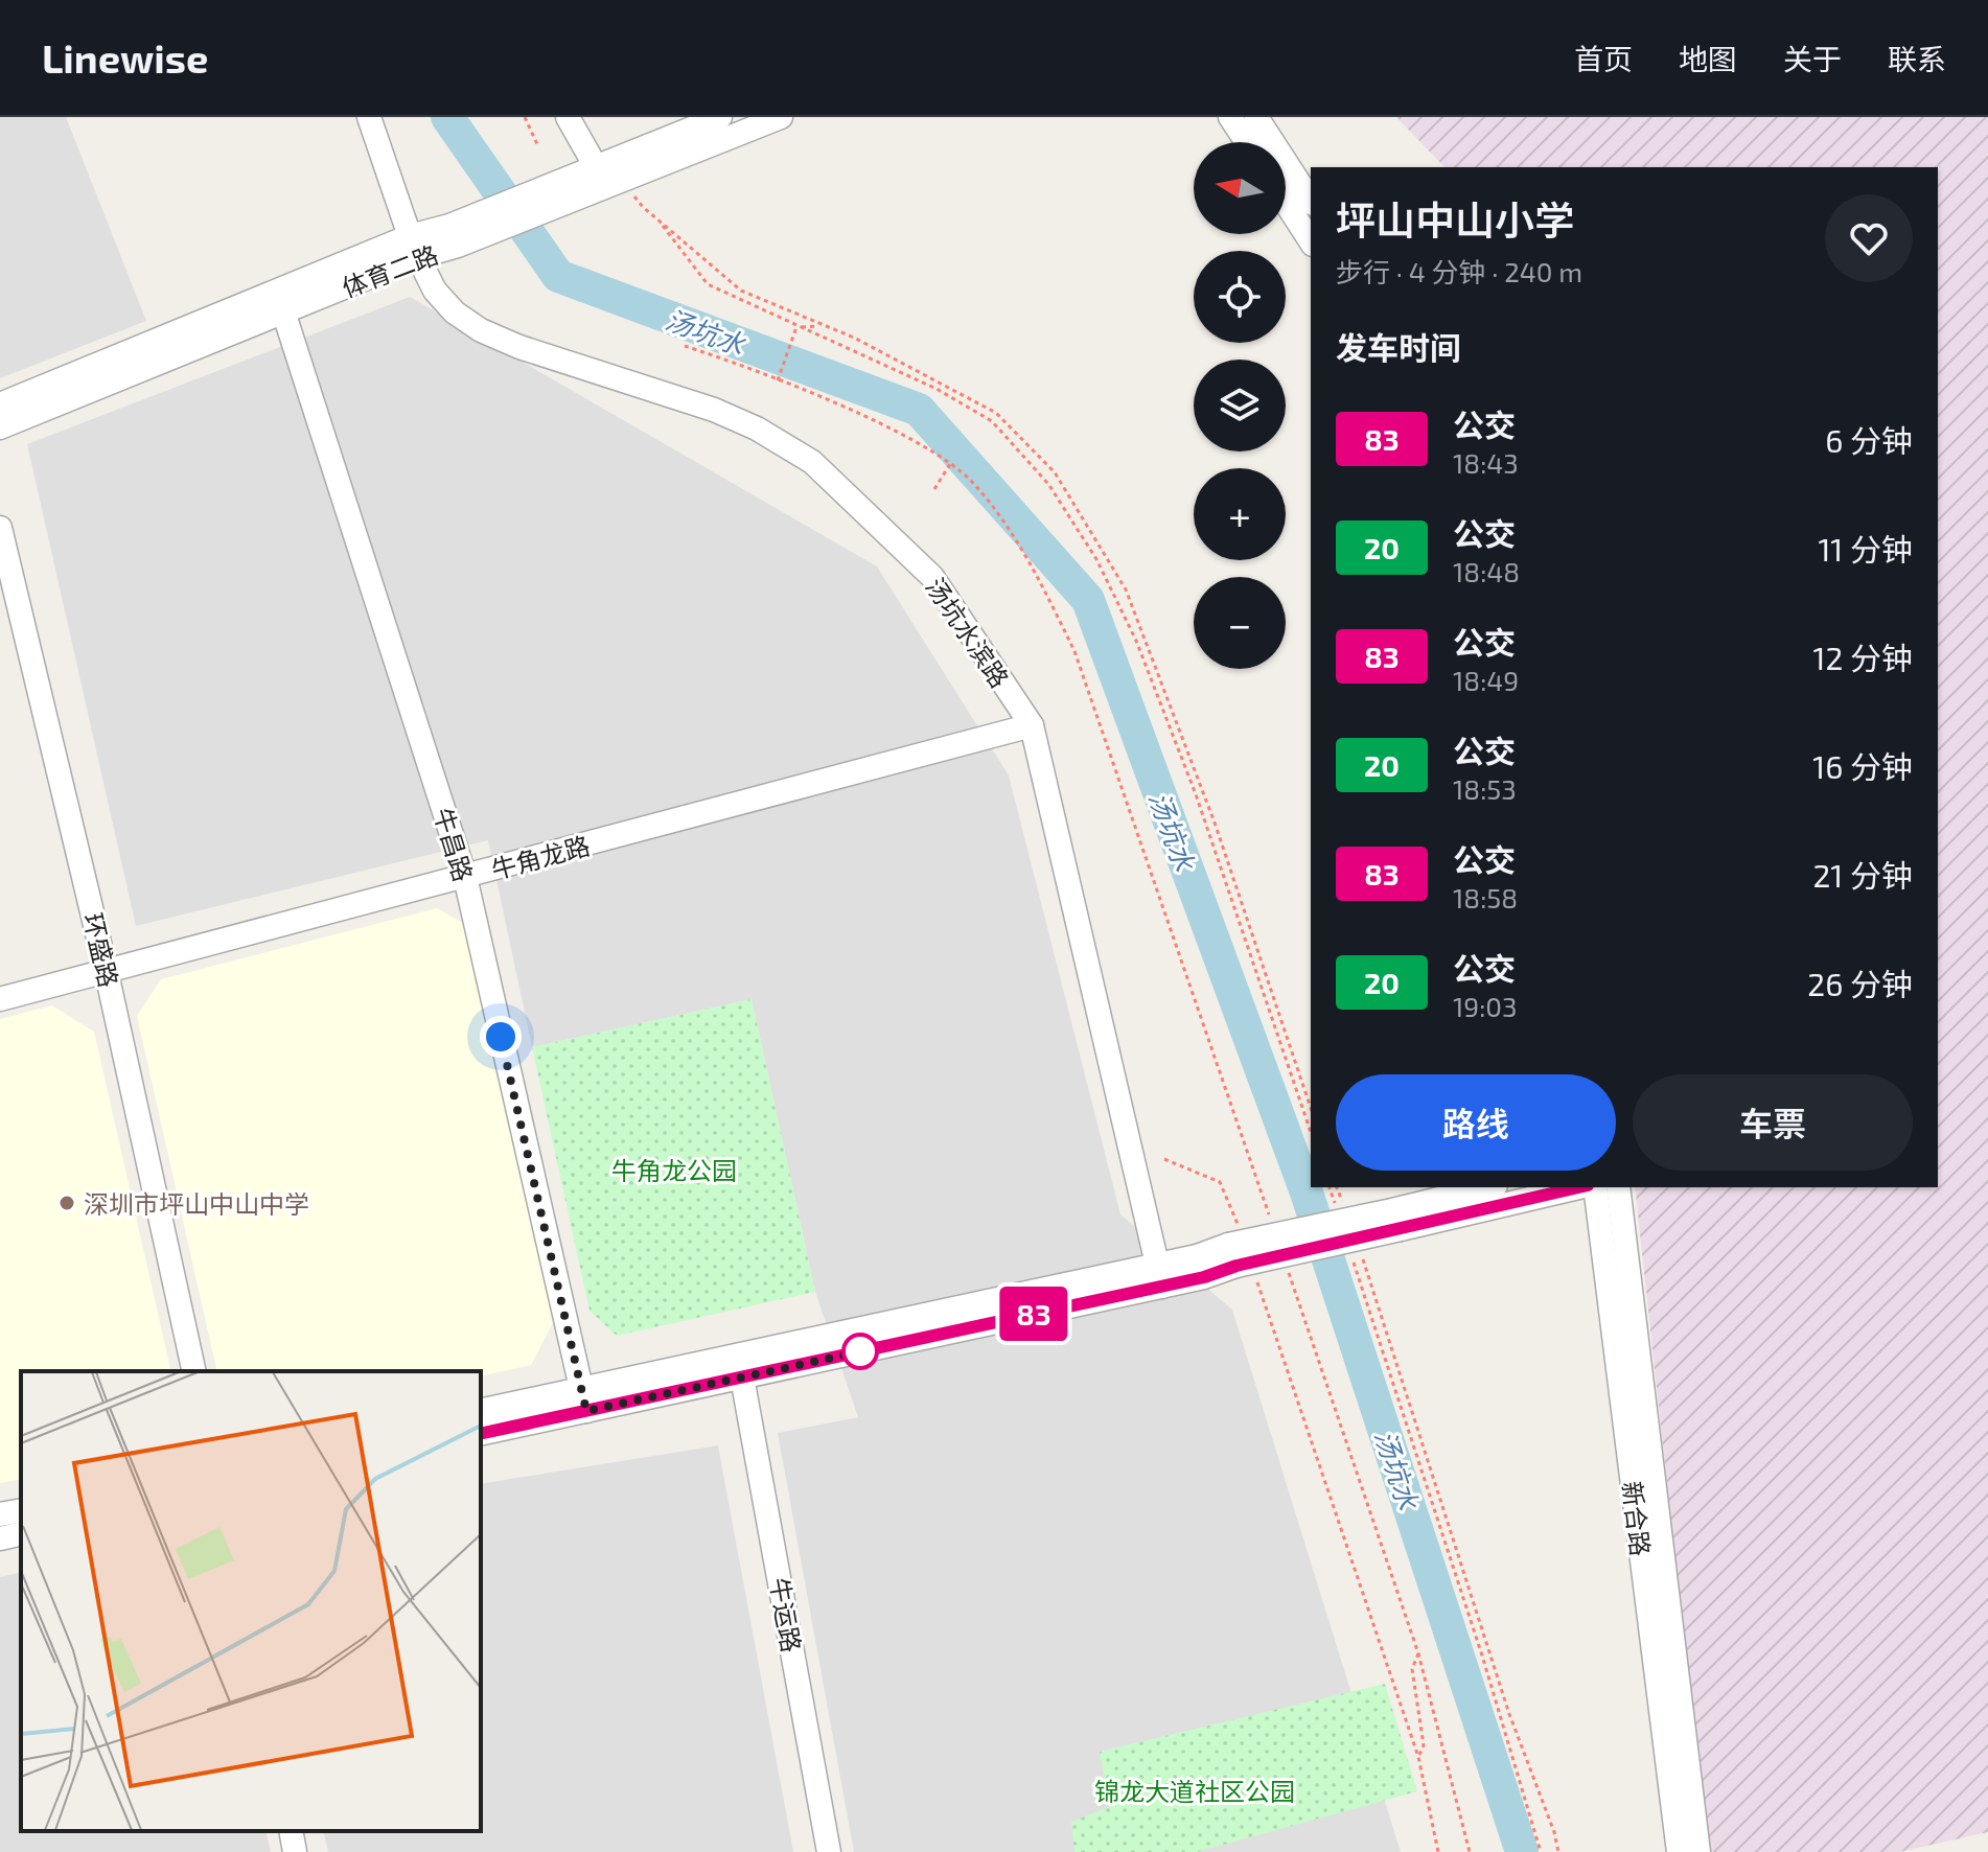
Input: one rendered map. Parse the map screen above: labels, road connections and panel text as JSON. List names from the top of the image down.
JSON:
{
  "streets": {
    "street": [
      "体育二路",
      "汤坑水滨路",
      "牛昌路",
      "牛角龙路",
      "环盛路",
      "新合路",
      "牛运路"
    ]
  },
  "crossings": [
    ["体育二路", "汤坑水滨路"],
    ["体育二路", "牛昌路"],
    ["汤坑水滨路", "牛角龙路"],
    ["牛昌路", "牛角龙路"],
    ["牛角龙路", "环盛路"]
  ],
  "water": ["汤坑水"],
  "parks": ["牛角龙公园", "锦龙大道社区公园"],
  "places": ["深圳市坪山中山中学"],
  "lines": ["bus line 83"],
  "north": "left",
  "page": {
    "header": "Linewise",
    "nav": [
      "首页",
      "地图",
      "关于",
      "联系"
    ],
    "on_map": "83",
    "map_buttons": ["+", "−"],
    "heading": [
      ["坪山中山小学", "步行 · 4 分钟 · 240 m"],
      "发车时间"
    ],
    "list": [
      {
        "mark": "83",
        "name": "公交",
        "note": "18:43",
        "value": "6 分钟"
      },
      {
        "mark": "20",
        "name": "公交",
        "note": "18:48",
        "value": "11 分钟"
      },
      {
        "mark": "83",
        "name": "公交",
        "note": "18:49",
        "value": "12 分钟"
      },
      {
        "mark": "20",
        "name": "公交",
        "note": "18:53",
        "value": "16 分钟"
      },
      {
        "mark": "83",
        "name": "公交",
        "note": "18:58",
        "value": "21 分钟"
      },
      {
        "mark": "20",
        "name": "公交",
        "note": "19:03",
        "value": "26 分钟"
      }
    ],
    "buttons": ["路线", "车票"]
  }
}
